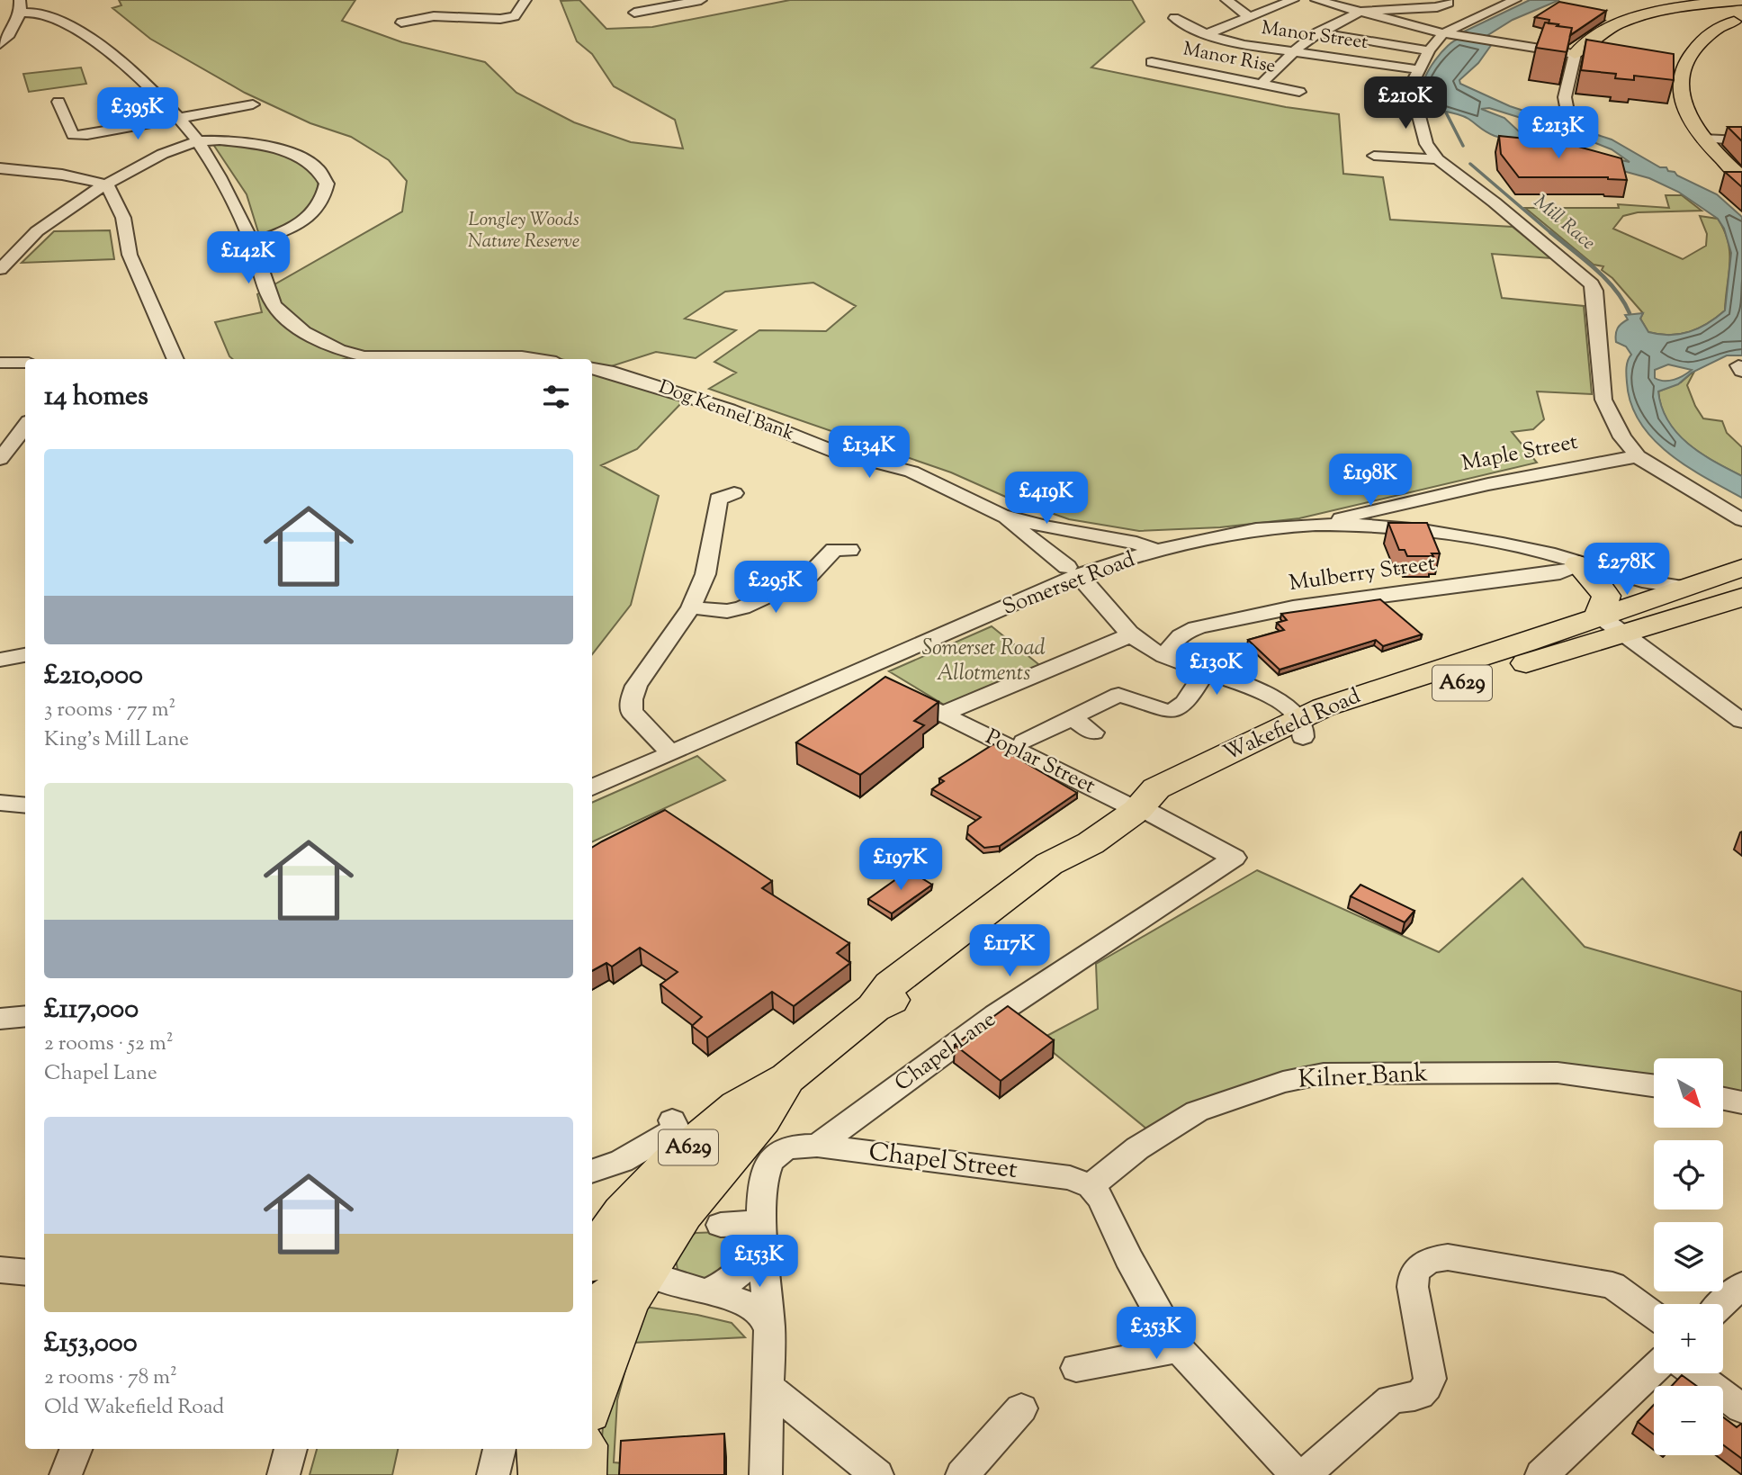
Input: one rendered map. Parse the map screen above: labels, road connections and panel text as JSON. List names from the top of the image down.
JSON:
{
  "streets": {
    "highway": ["A629", "Wakefield Road"],
    "street": [
      "Manor Street",
      "Manor Rise",
      "Dog Kennel Bank",
      "Maple Street",
      "Mulberry Street",
      "Somerset Road",
      "Poplar Street",
      "Chapel Lane",
      "Kilner Bank",
      "Chapel Street"
    ]
  },
  "crossings": [
    ["Dog Kennel Bank", "Mulberry Street"],
    ["Dog Kennel Bank", "Somerset Road"],
    ["Dog Kennel Bank", "Wakefield Road"],
    ["Dog Kennel Bank", "Poplar Street"],
    ["Maple Street", "Somerset Road"],
    ["Mulberry Street", "Somerset Road"],
    ["Somerset Road", "Wakefield Road"],
    ["Wakefield Road", "Poplar Street"],
    ["Poplar Street", "Chapel Lane"],
    ["Chapel Lane", "Chapel Street"],
    ["Kilner Bank", "Chapel Street"]
  ],
  "water": ["Mill Race"],
  "parks": ["Longley Woods Nature Reserve", "Somerset Road Allotments"],
  "north": "bottom right",
  "page": {
    "price": [
      "£210K",
      "£395K",
      "£213K",
      "£142K",
      "£134K",
      "£198K",
      "£419K",
      "£278K",
      "£295K",
      "£130K",
      "£197K",
      "£117K",
      "£153K",
      "£353K"
    ],
    "heading": "14 homes",
    "list": [
      {
        "name": "£210,000",
        "note": "3 rooms · 77 m² · King's Mill Lane"
      },
      {
        "name": "£117,000",
        "note": "2 rooms · 52 m² · Chapel Lane"
      },
      {
        "name": "£153,000",
        "note": "2 rooms · 78 m² · Old Wakefield Road"
      }
    ],
    "map_buttons": ["+", "−"]
  }
}
